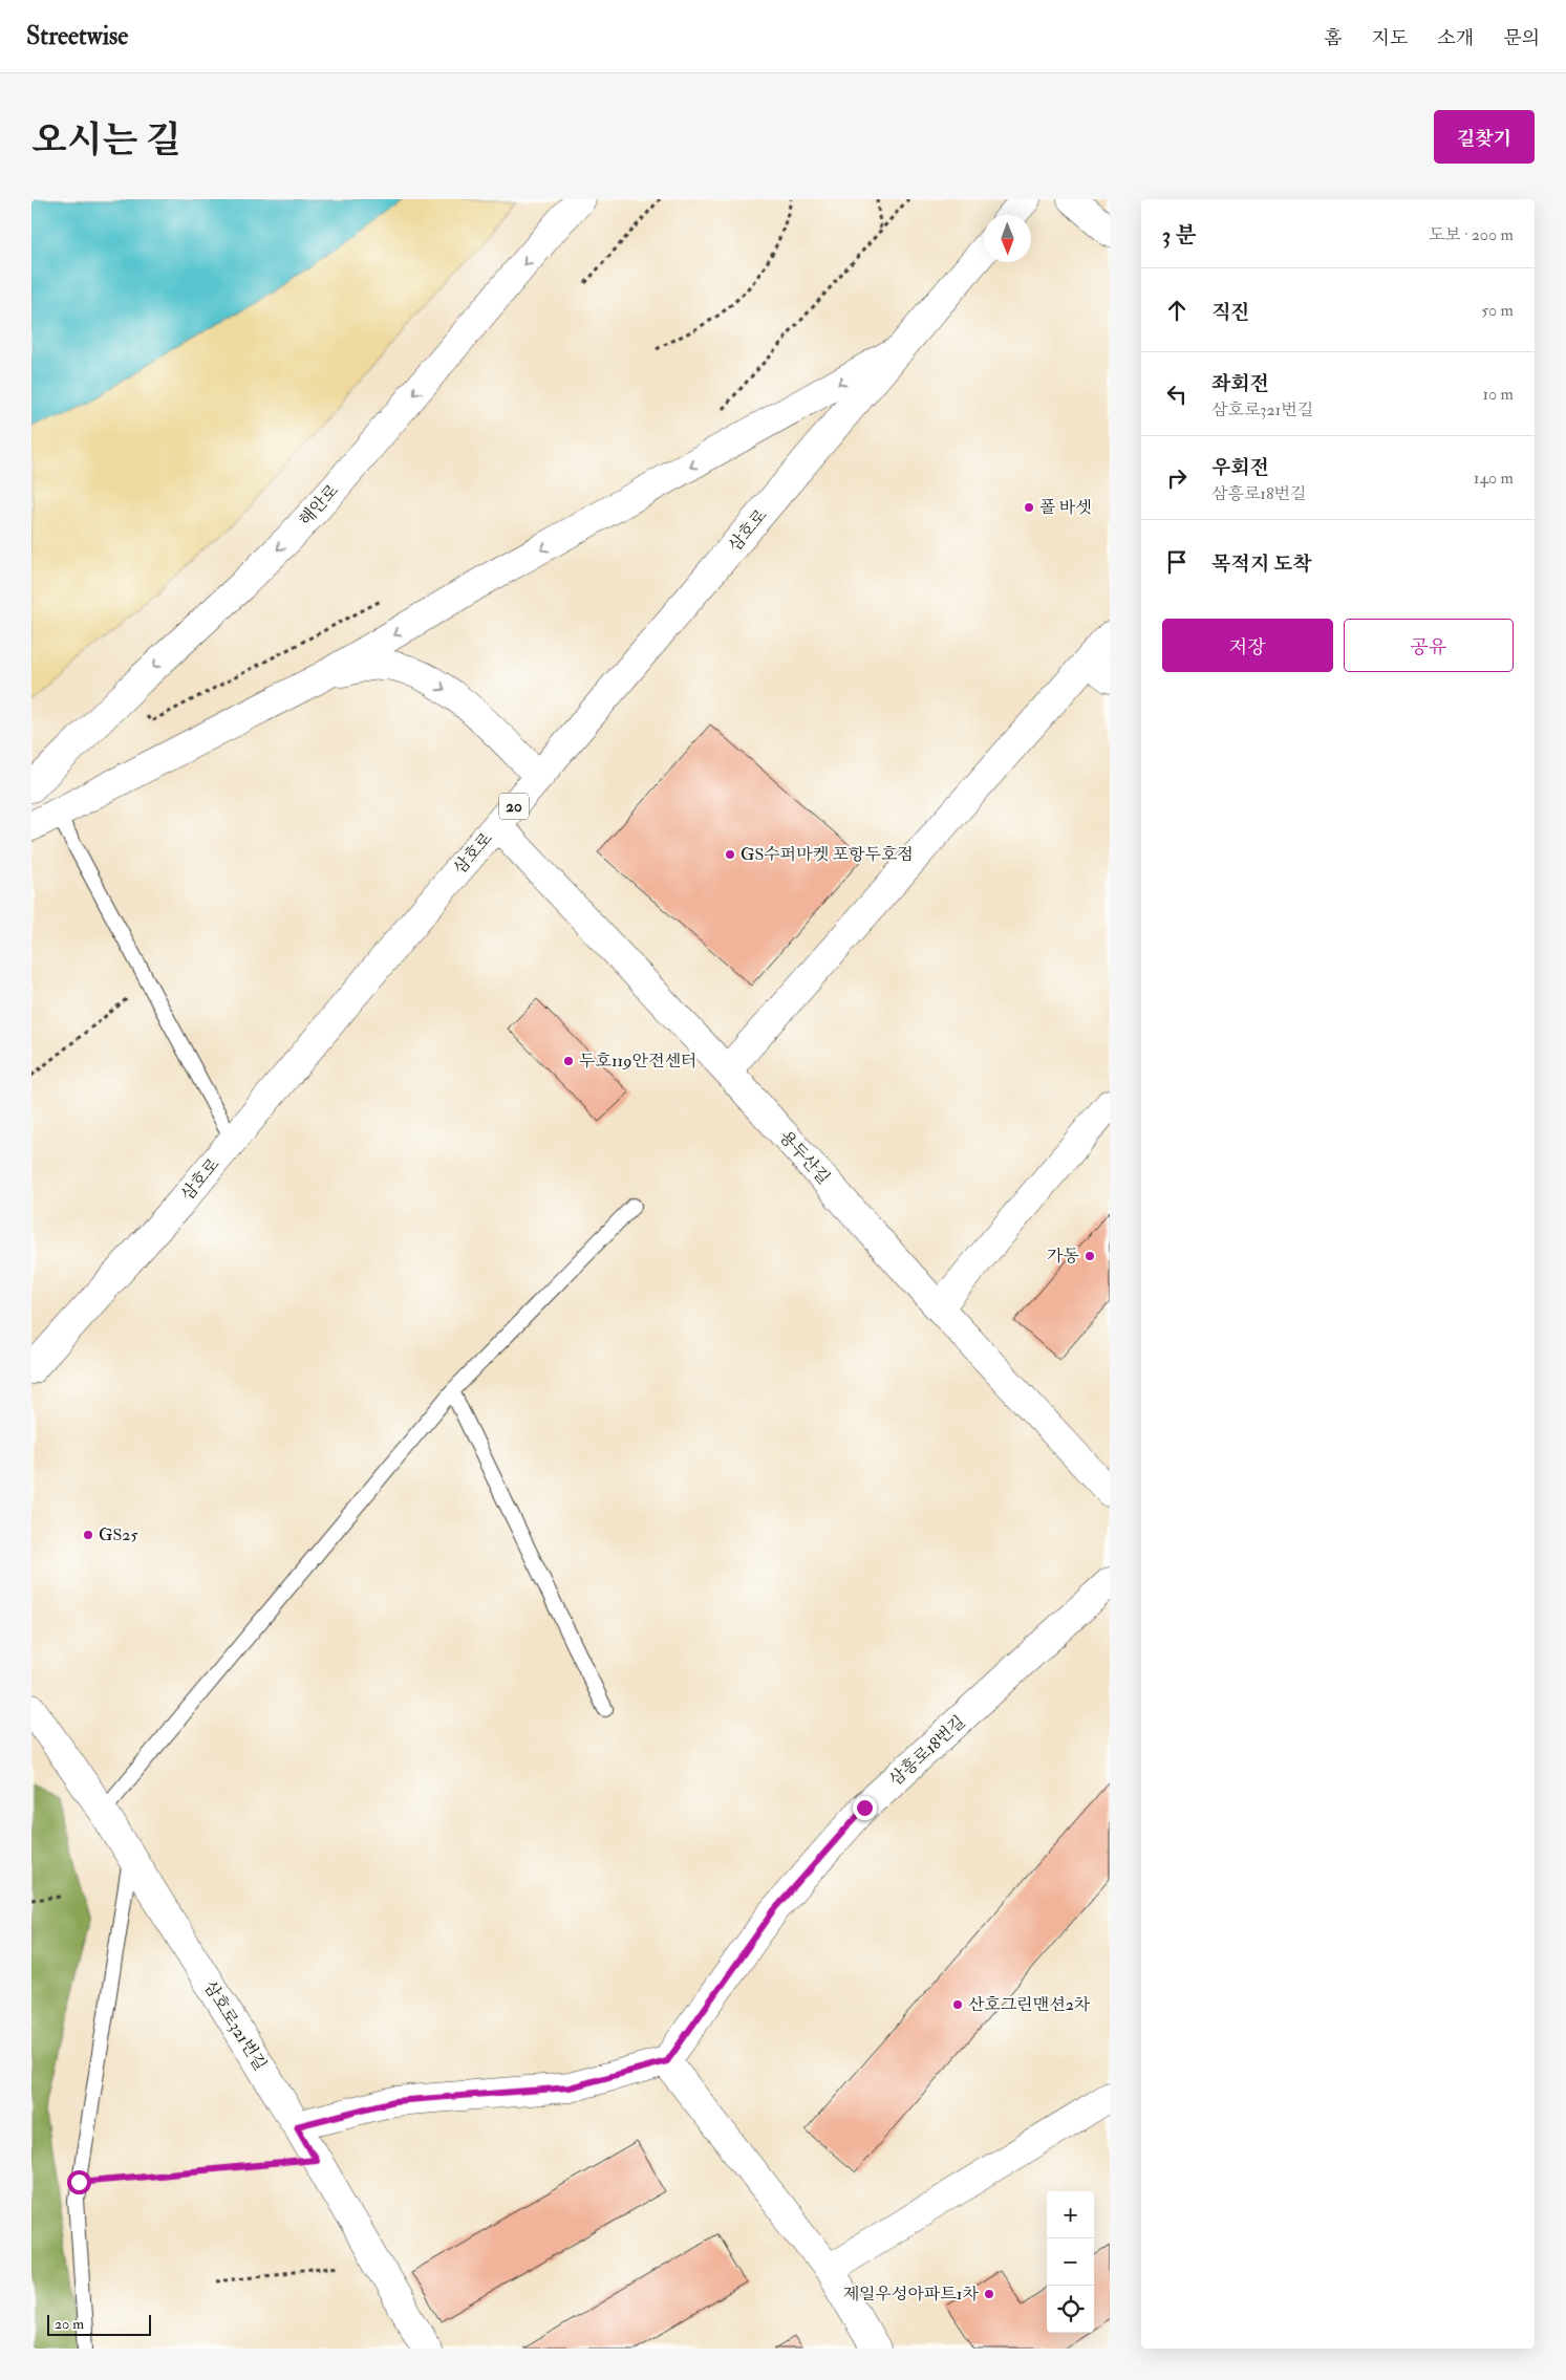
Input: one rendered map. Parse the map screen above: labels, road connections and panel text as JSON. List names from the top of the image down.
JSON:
{
  "streets": {
    "street": [
      "해안로",
      "삼호로",
      "20",
      "용두산길",
      "삼흥로18번길",
      "삼호로321번길"
    ]
  },
  "crossings": [
    ["삼호로", "용두산길"]
  ],
  "places": [
    "폴 바셋",
    "GS수퍼마켓 포항두호점",
    "두호119안전센터",
    "가동",
    "GS25",
    "산호그린맨션2차",
    "제일우성아파트1차"
  ],
  "scale_bar": "20 m",
  "north": "bottom",
  "page": {
    "header": "Streetwise",
    "nav": [
      "홈",
      "지도",
      "소개",
      "문의"
    ],
    "title": "오시는 길",
    "buttons": [
      "길찾기",
      ["저장", "공유"]
    ],
    "heading": ["3 분", "도보 · 200 m"],
    "list": [
      ["직진", "50 m"],
      ["좌회전", "삼호로321번길", "10 m"],
      ["우회전", "삼흥로18번길", "140 m"],
      "목적지 도착"
    ],
    "map_buttons": ["+", "−"],
    "scale": "20 m"
  }
}
